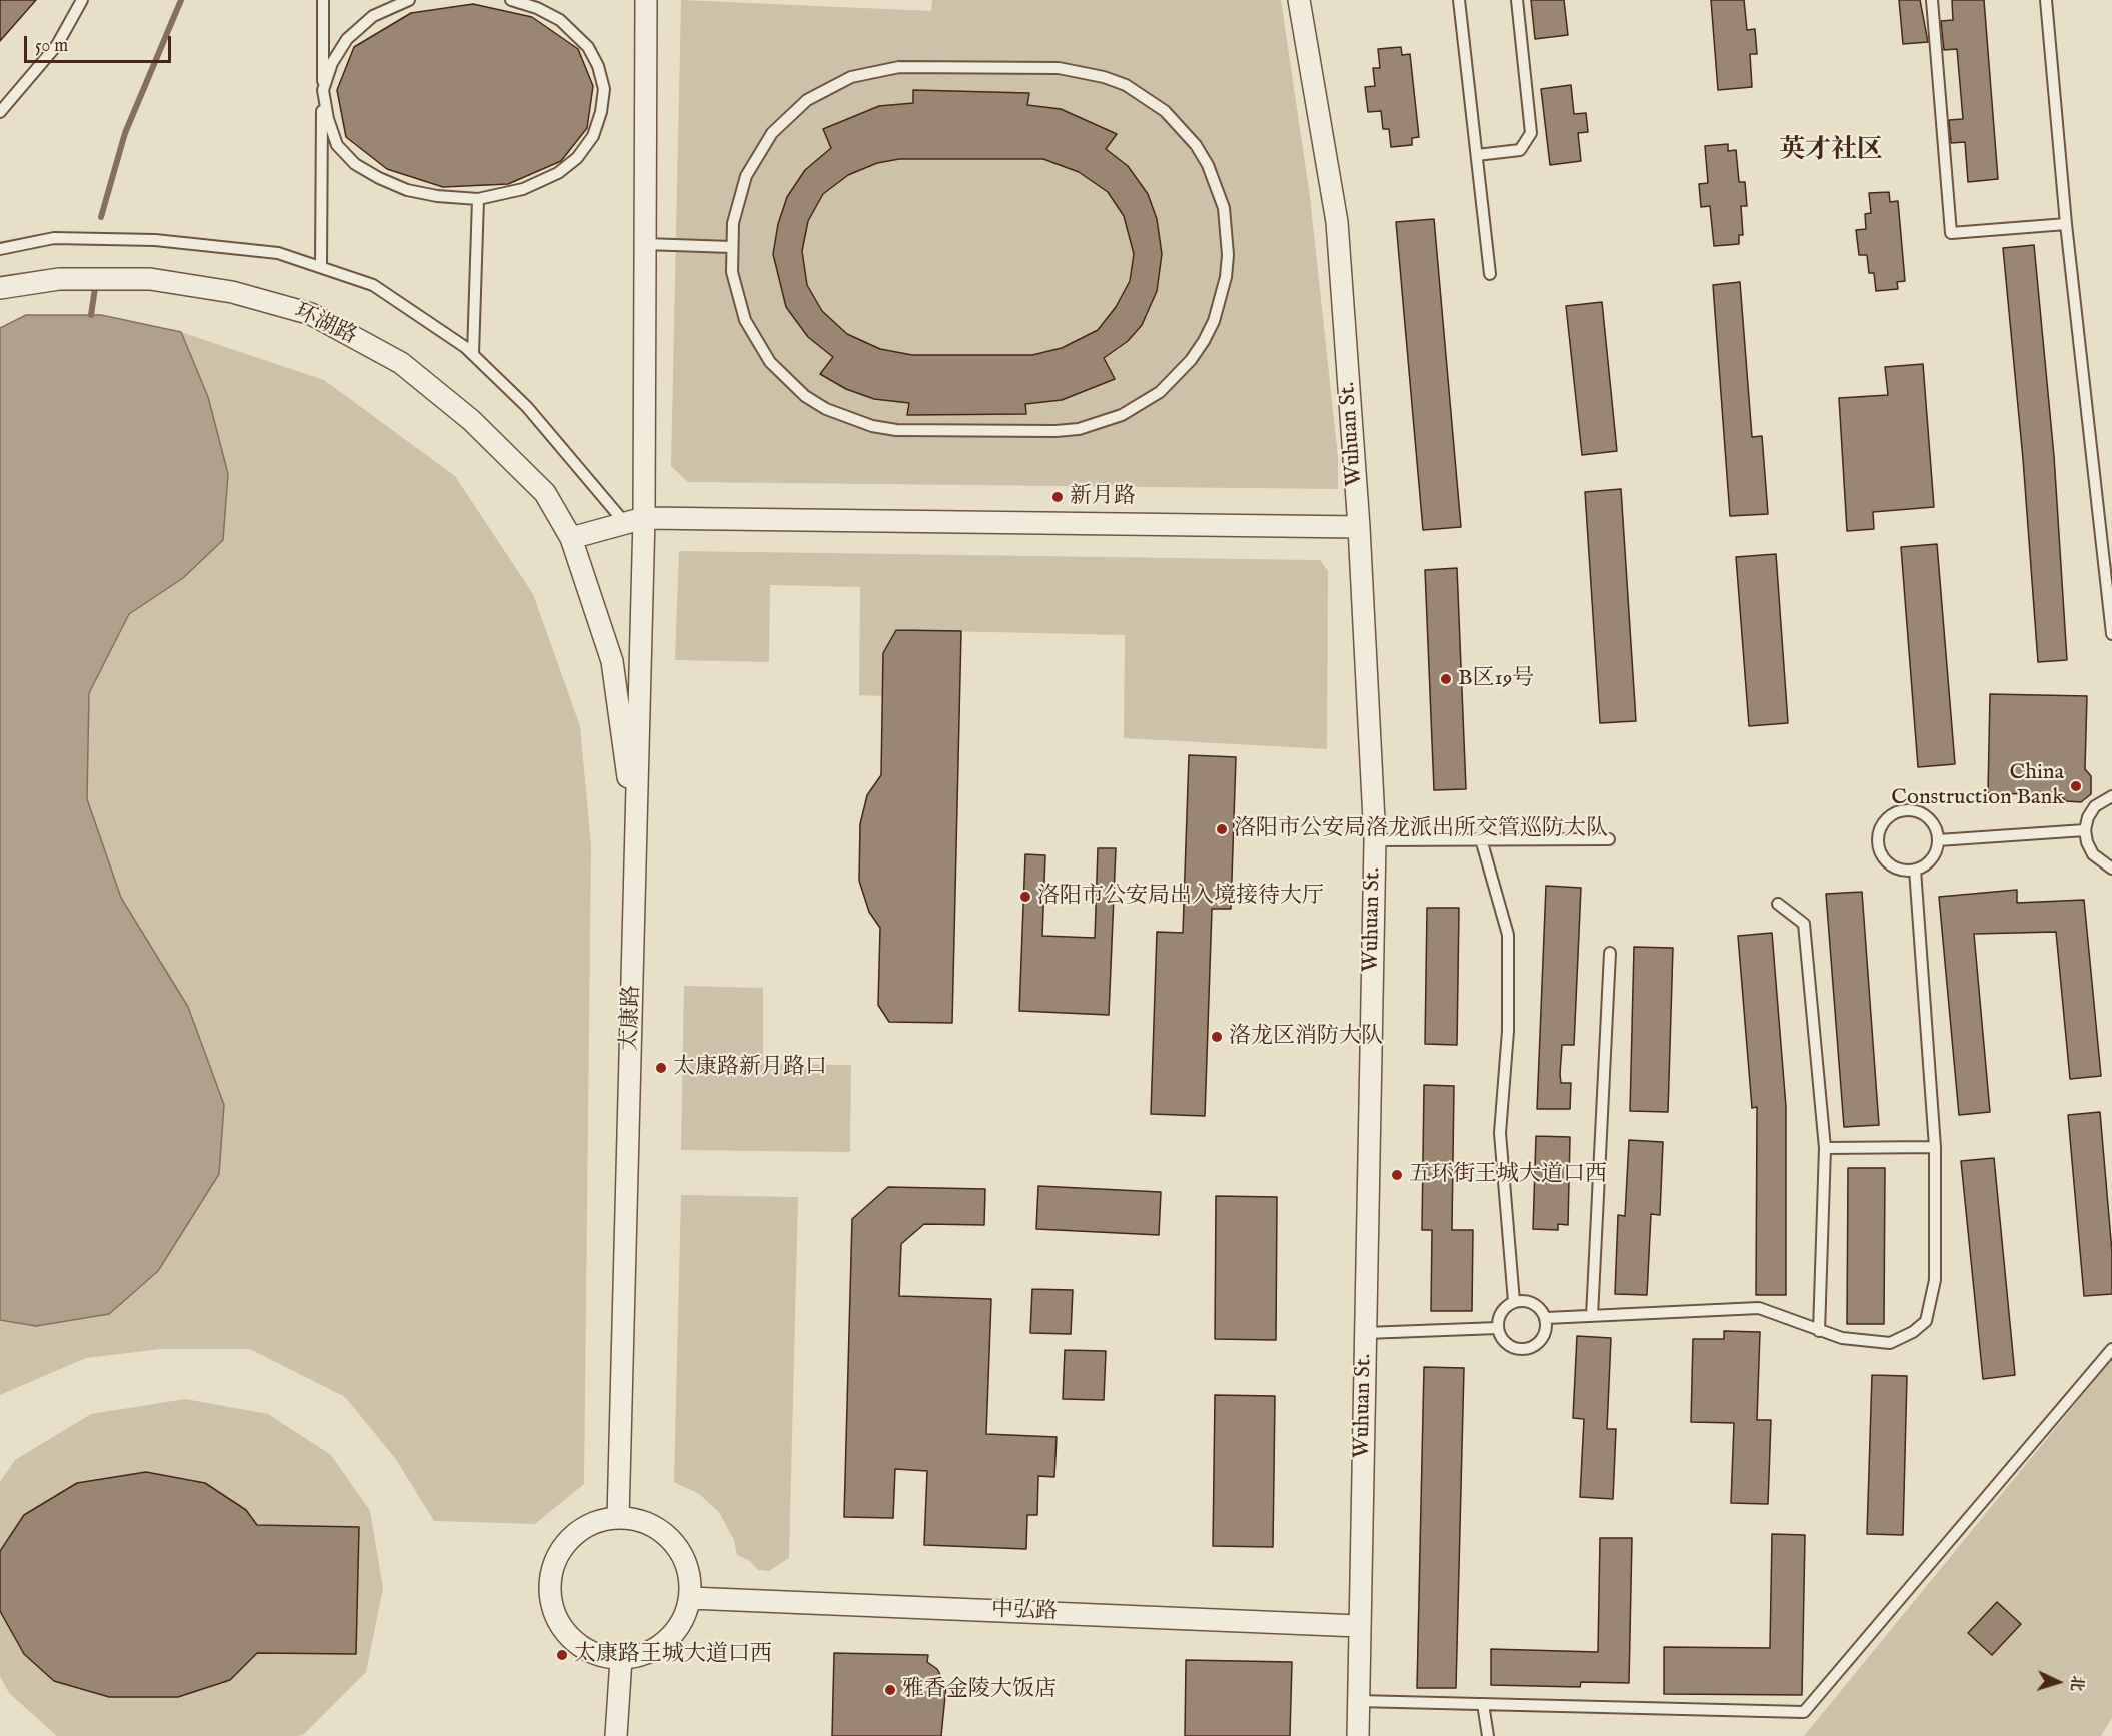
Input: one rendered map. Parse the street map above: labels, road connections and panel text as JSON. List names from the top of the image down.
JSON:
{
  "streets": {
    "street": [
      "环湖路",
      "Wuhuan St.",
      "太康路",
      "中弘路"
    ]
  },
  "crossings": [
    ["环湖路", "太康路"],
    ["Wuhuan St.", "中弘路"],
    ["太康路", "中弘路"]
  ],
  "districts": ["英才社区"],
  "places": [
    "新月路",
    "B区19号",
    "China Construction Bank",
    "洛阳市公安局洛龙派出所交管巡防大队",
    "洛阳市公安局出入境接待大厅",
    "洛龙区消防大队",
    "太康路新月路口",
    "五环街王城大道口西",
    "太康路王城大道口西",
    "雅香金陵大饭店"
  ],
  "scale_bar": "50 m",
  "north": "right"
}
